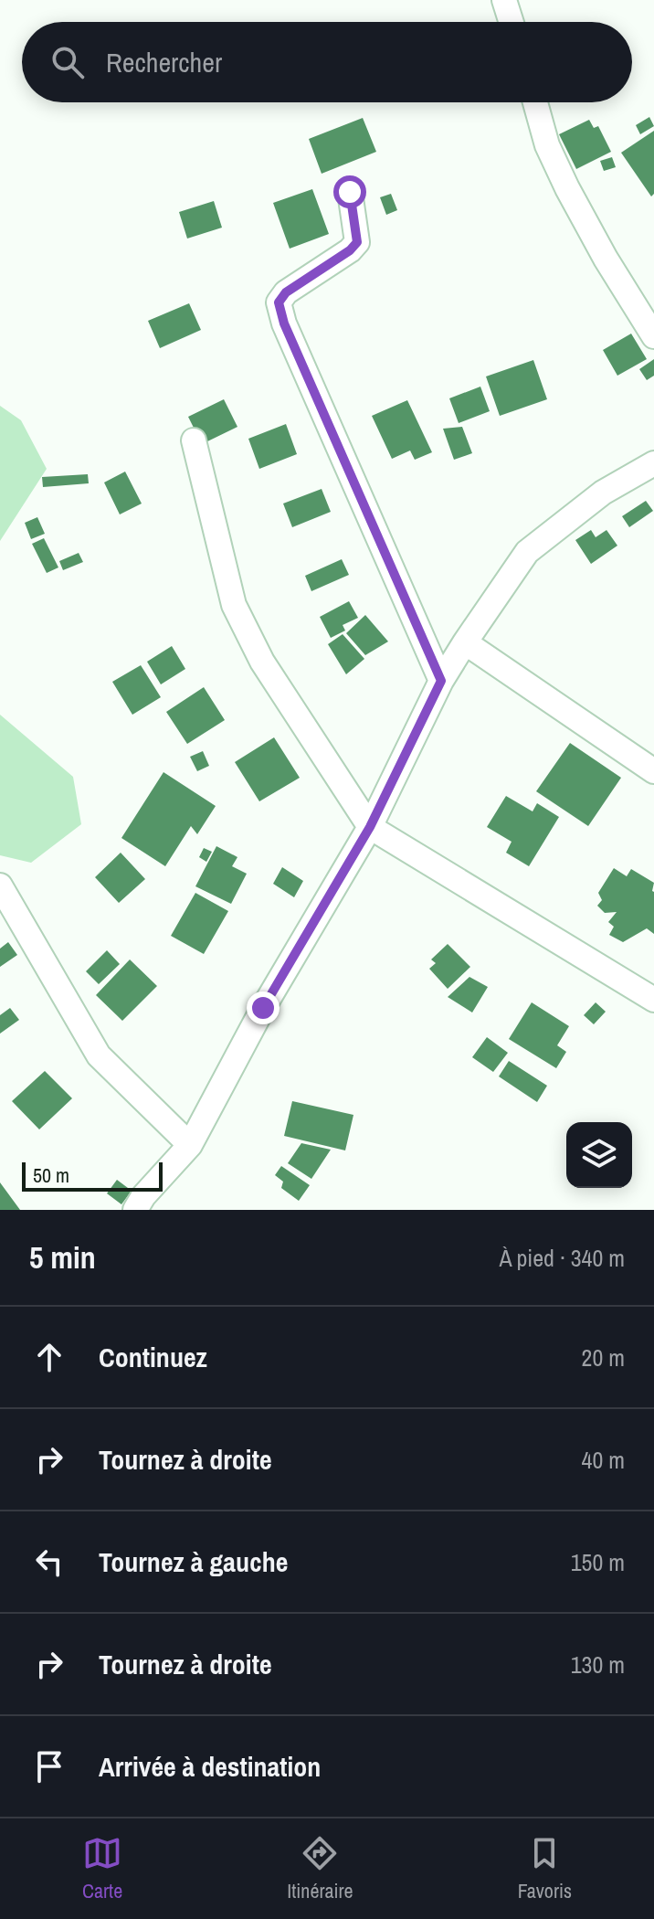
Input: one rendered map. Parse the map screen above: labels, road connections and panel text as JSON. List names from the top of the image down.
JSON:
{
  "scale_bar": "50 m",
  "page": {
    "search": "Rechercher",
    "scale": "50 m",
    "heading": ["5 min", "À pied · 340 m"],
    "list": [
      ["Continuez", "20 m"],
      ["Tournez à droite", "40 m"],
      ["Tournez à gauche", "150 m"],
      ["Tournez à droite", "130 m"],
      "Arrivée à destination"
    ],
    "nav": ["Carte", "Itinéraire", "Favoris"]
  }
}
